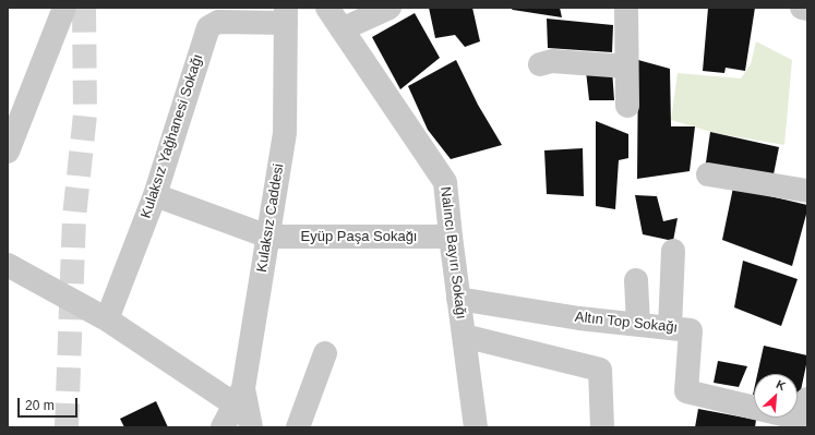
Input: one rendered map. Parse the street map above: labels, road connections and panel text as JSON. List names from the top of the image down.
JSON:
{
  "streets": {
    "street": [
      "Kulaksız Yağhanesi Sokağı",
      "Kulaksız Caddesi",
      "Eyüp Paşa Sokağı",
      "Nalıncı Bayırı Sokağı",
      "Altın Top Sokağı"
    ]
  },
  "crossings": [
    ["Kulaksız Yağhanesi Sokağı", "Kulaksız Caddesi"],
    ["Kulaksız Caddesi", "Eyüp Paşa Sokağı"],
    ["Eyüp Paşa Sokağı", "Nalıncı Bayırı Sokağı"],
    ["Nalıncı Bayırı Sokağı", "Altın Top Sokağı"]
  ],
  "scale_bar": "20 m",
  "north": "top right"
}
